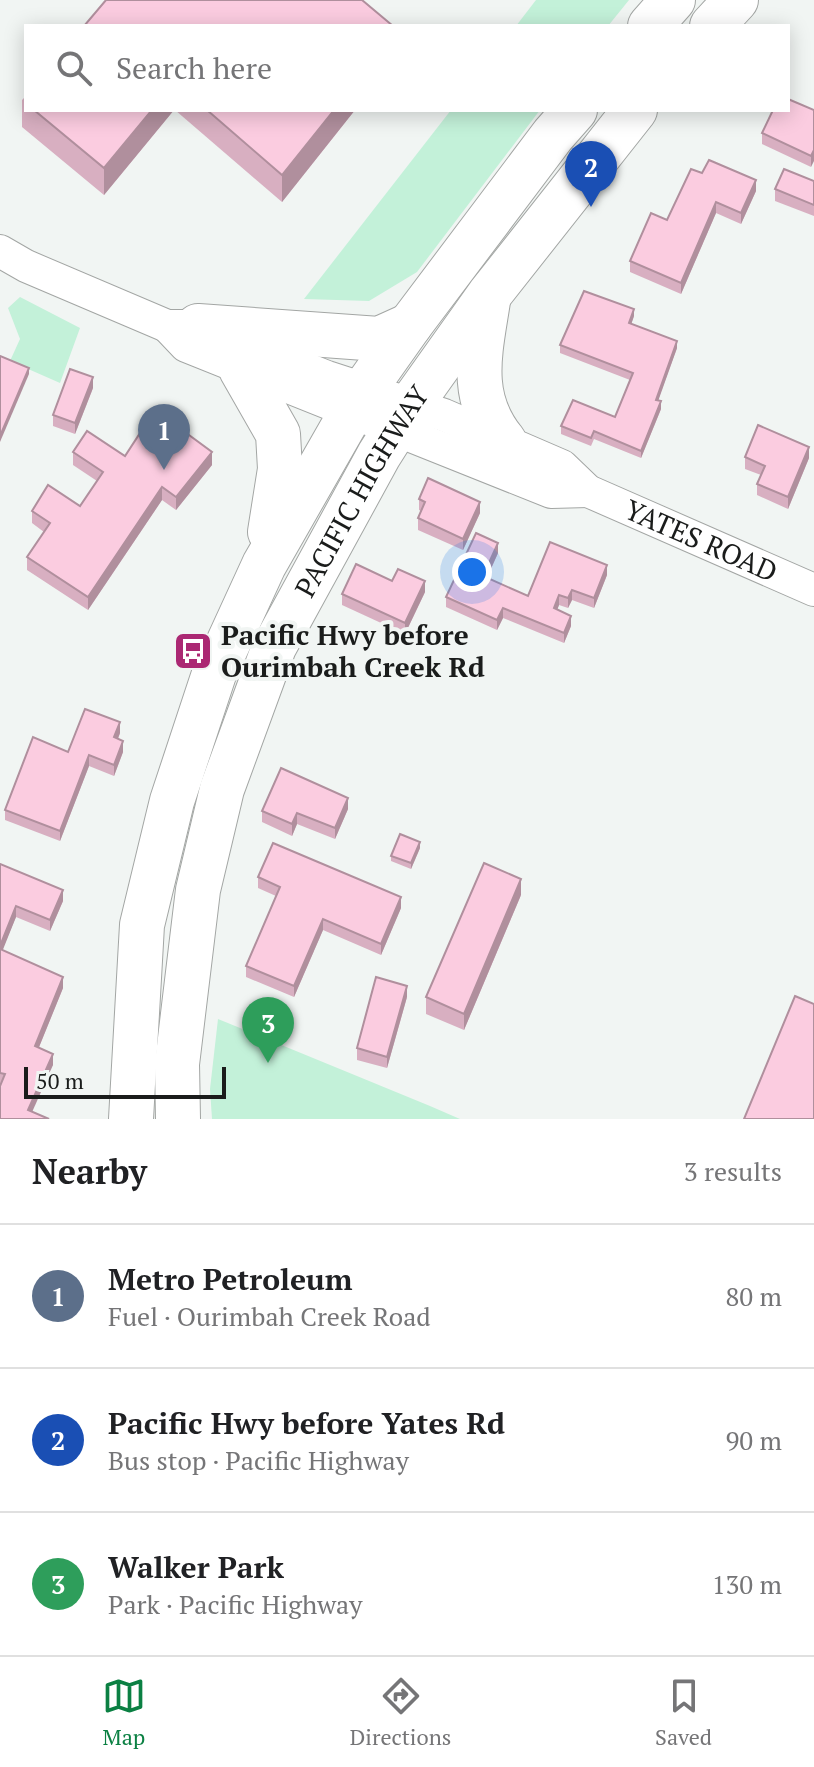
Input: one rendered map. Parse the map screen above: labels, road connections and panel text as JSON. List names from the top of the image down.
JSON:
{
  "streets": {
    "main road": ["PACIFIC HIGHWAY"],
    "street": ["YATES ROAD"]
  },
  "crossings": [
    ["PACIFIC HIGHWAY", "YATES ROAD"]
  ],
  "places": {
    "bus stop": ["Pacific Hwy before Ourimbah Creek Rd"]
  },
  "scale_bar": "50 m",
  "page": {
    "search": "Search here",
    "pins": ["2", "1", "3"],
    "scale": "50 m",
    "heading": ["Nearby", "3 results"],
    "list": [
      {
        "mark": "1",
        "name": "Metro Petroleum",
        "note": "Fuel · Ourimbah Creek Road",
        "value": "80 m"
      },
      {
        "mark": "2",
        "name": "Pacific Hwy before Yates Rd",
        "note": "Bus stop · Pacific Highway",
        "value": "90 m"
      },
      {
        "mark": "3",
        "name": "Walker Park",
        "note": "Park · Pacific Highway",
        "value": "130 m"
      }
    ],
    "nav": ["Map", "Directions", "Saved"]
  }
}
